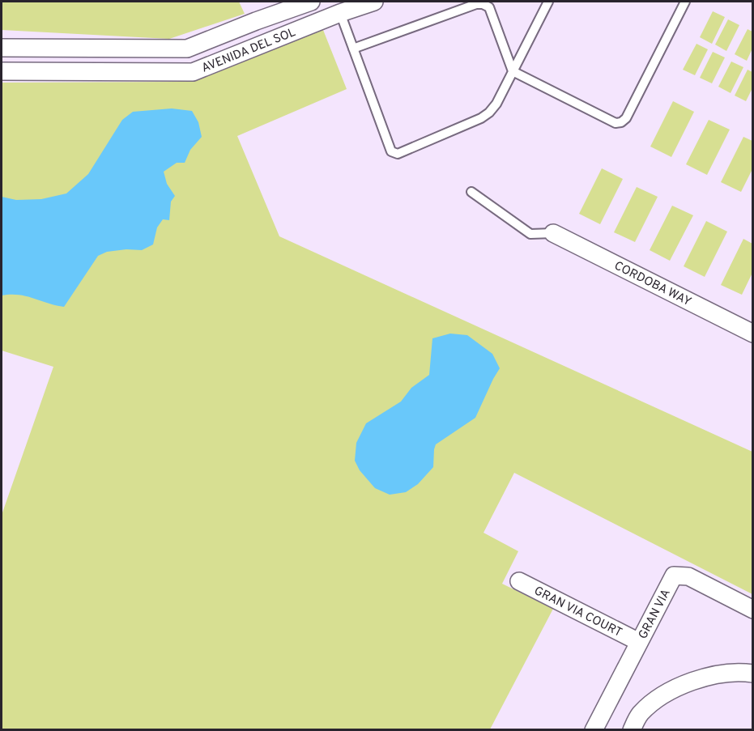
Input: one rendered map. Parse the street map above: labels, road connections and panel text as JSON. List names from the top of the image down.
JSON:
{
  "streets": {
    "street": [
      "AVENIDA DEL SOL",
      "CORDOBA WAY",
      "GRAN VIA COURT",
      "GRAN VIA"
    ]
  },
  "crossings": [
    ["GRAN VIA COURT", "GRAN VIA"]
  ]
}
